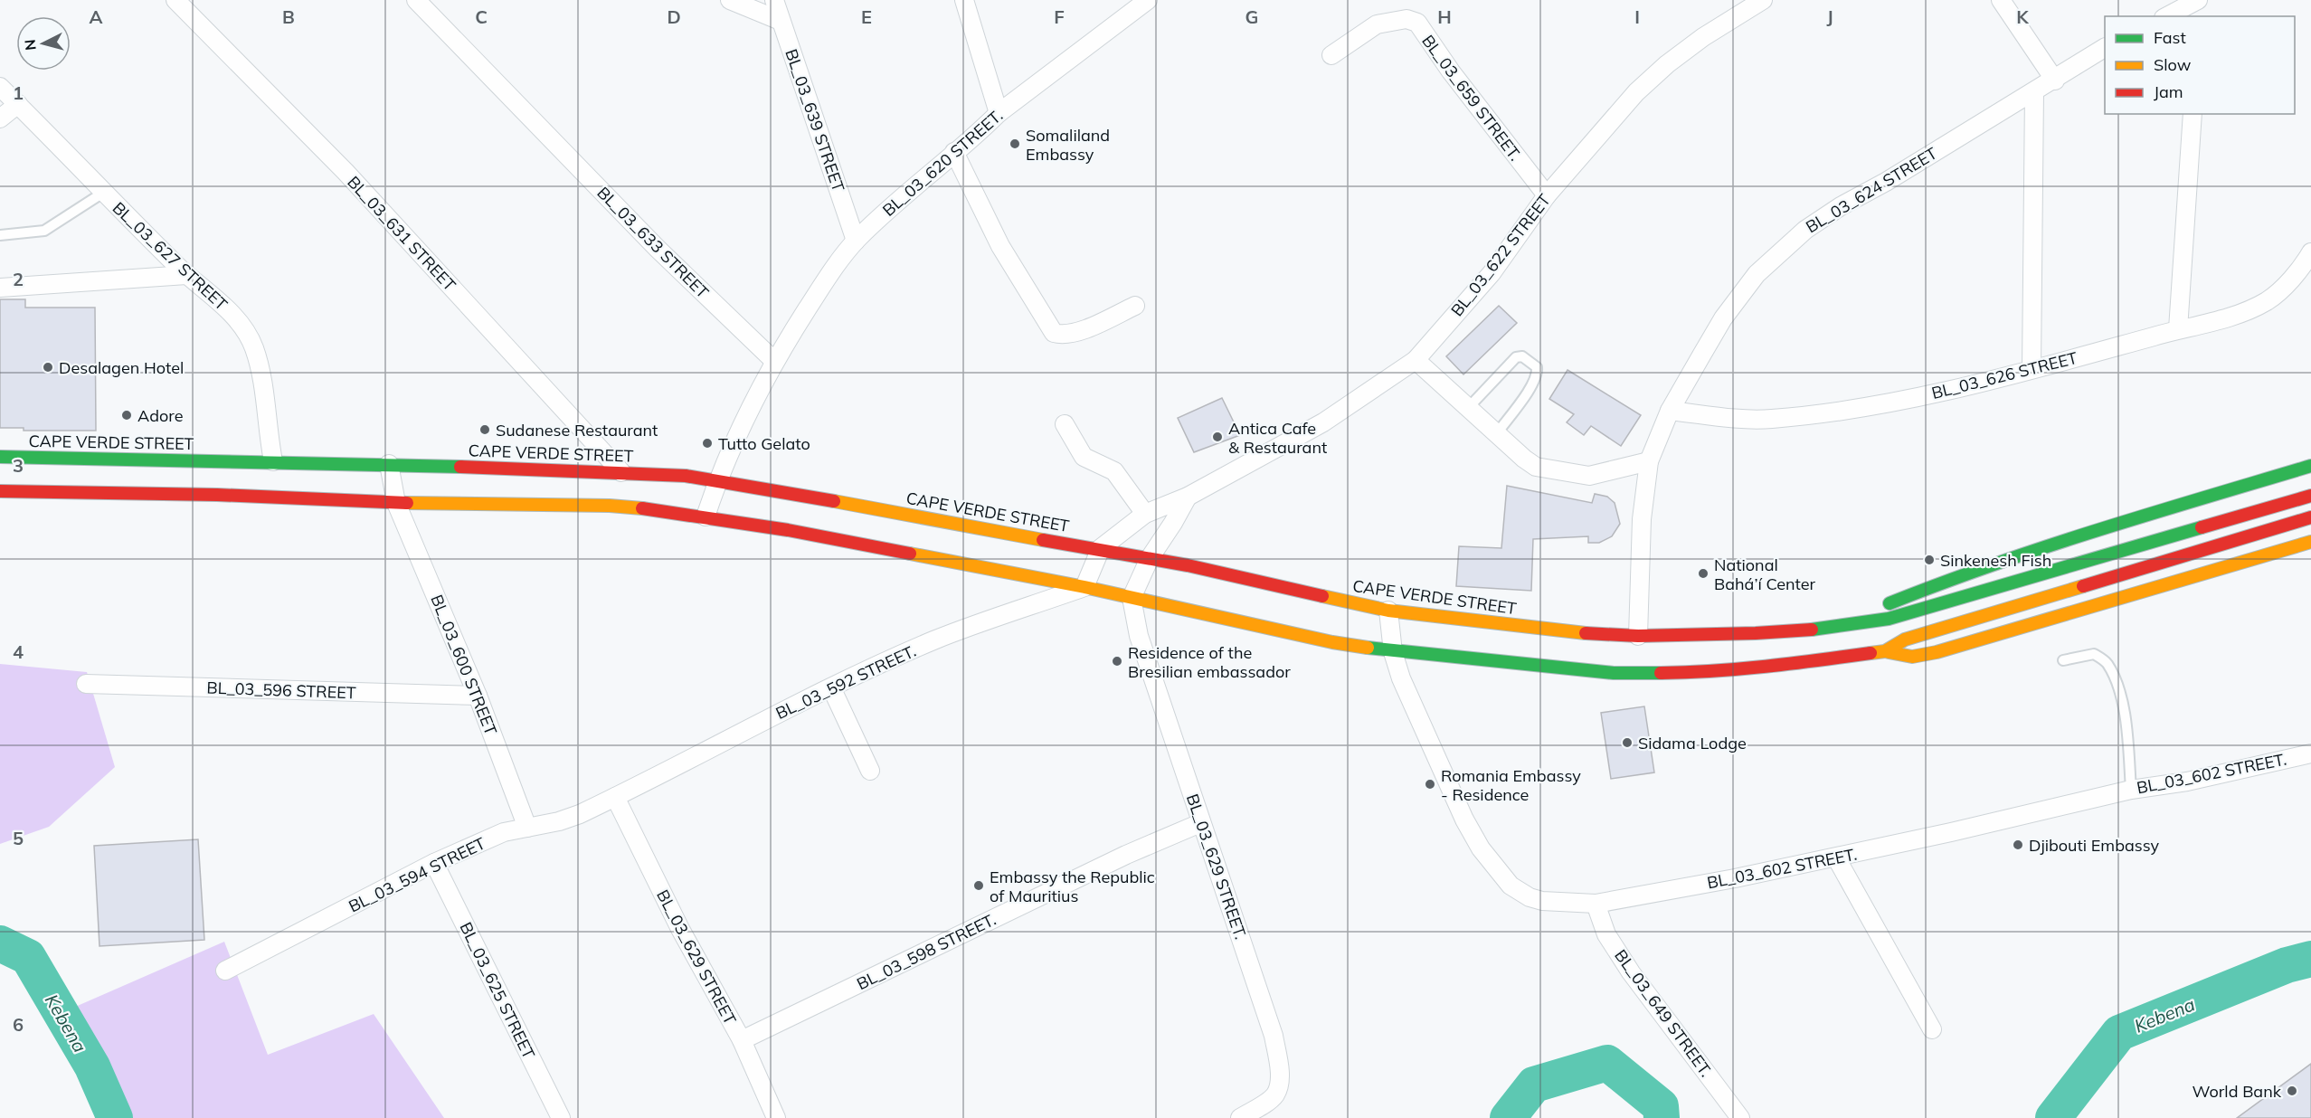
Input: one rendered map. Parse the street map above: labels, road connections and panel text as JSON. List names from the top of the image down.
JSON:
{
  "streets": {
    "main road": ["CAPE VERDE STREET"],
    "street": [
      "BL_03_659 STREET.",
      "BL_03_639 STREET",
      "BL_03_620 STREET.",
      "BL_03_624 STREET",
      "BL_03_631 STREET",
      "BL_03_633 STREET",
      "BL_03_622 STREET",
      "BL_03_627 STREET",
      "BL_03_626 STREET",
      "BL_03_600 STREET",
      "BL_03_592 STREET.",
      "BL_03_596 STREET",
      "BL_03_602 STREET.",
      "BL_03_629 STREET.",
      "BL_03_594 STREET",
      "BL_03_598 STREET.",
      "BL_03_629 STREET",
      "BL_03_625 STREET",
      "BL_03_649 STREET."
    ]
  },
  "crossings": [
    ["BL_03_659 STREET.", "BL_03_622 STREET"],
    ["BL_03_639 STREET", "BL_03_620 STREET."],
    ["BL_03_620 STREET.", "BL_03_633 STREET"],
    ["BL_03_624 STREET", "BL_03_626 STREET"],
    ["BL_03_624 STREET", "CAPE VERDE STREET"],
    ["BL_03_631 STREET", "CAPE VERDE STREET"],
    ["BL_03_622 STREET", "CAPE VERDE STREET"],
    ["BL_03_627 STREET", "CAPE VERDE STREET"],
    ["CAPE VERDE STREET", "BL_03_600 STREET"],
    ["CAPE VERDE STREET", "BL_03_602 STREET."],
    ["BL_03_600 STREET", "BL_03_596 STREET"],
    ["BL_03_600 STREET", "BL_03_594 STREET"],
    ["BL_03_592 STREET.", "BL_03_594 STREET"],
    ["BL_03_592 STREET.", "BL_03_629 STREET"],
    ["BL_03_602 STREET.", "BL_03_649 STREET."],
    ["BL_03_629 STREET.", "BL_03_598 STREET."],
    ["BL_03_594 STREET", "BL_03_629 STREET"],
    ["BL_03_594 STREET", "BL_03_625 STREET"],
    ["BL_03_598 STREET.", "BL_03_629 STREET"]
  ],
  "water": ["Kebena"],
  "places": [
    "Somaliland Embassy",
    "Desalagen Hotel",
    "Adore",
    "Sudanese Restaurant",
    "Antica Cafe & Restaurant",
    "Tutto Gelato",
    "Sinkenesh Fish",
    "National Bahá’í Center",
    "Residence of the Bresilian embassador",
    "Sidama Lodge",
    "Romania Embassy - Residence",
    "Djibouti Embassy",
    "Embassy the Republic of Mauritius",
    "World Bank"
  ],
  "legend": ["Fast", "Slow", "Jam"],
  "north": "left",
  "grid": {
    "columns": [
      "A",
      "B",
      "C",
      "D",
      "E",
      "F",
      "G",
      "H",
      "I",
      "J",
      "K"
    ],
    "rows": [
      "1",
      "2",
      "3",
      "4",
      "5",
      "6"
    ]
  }
}
